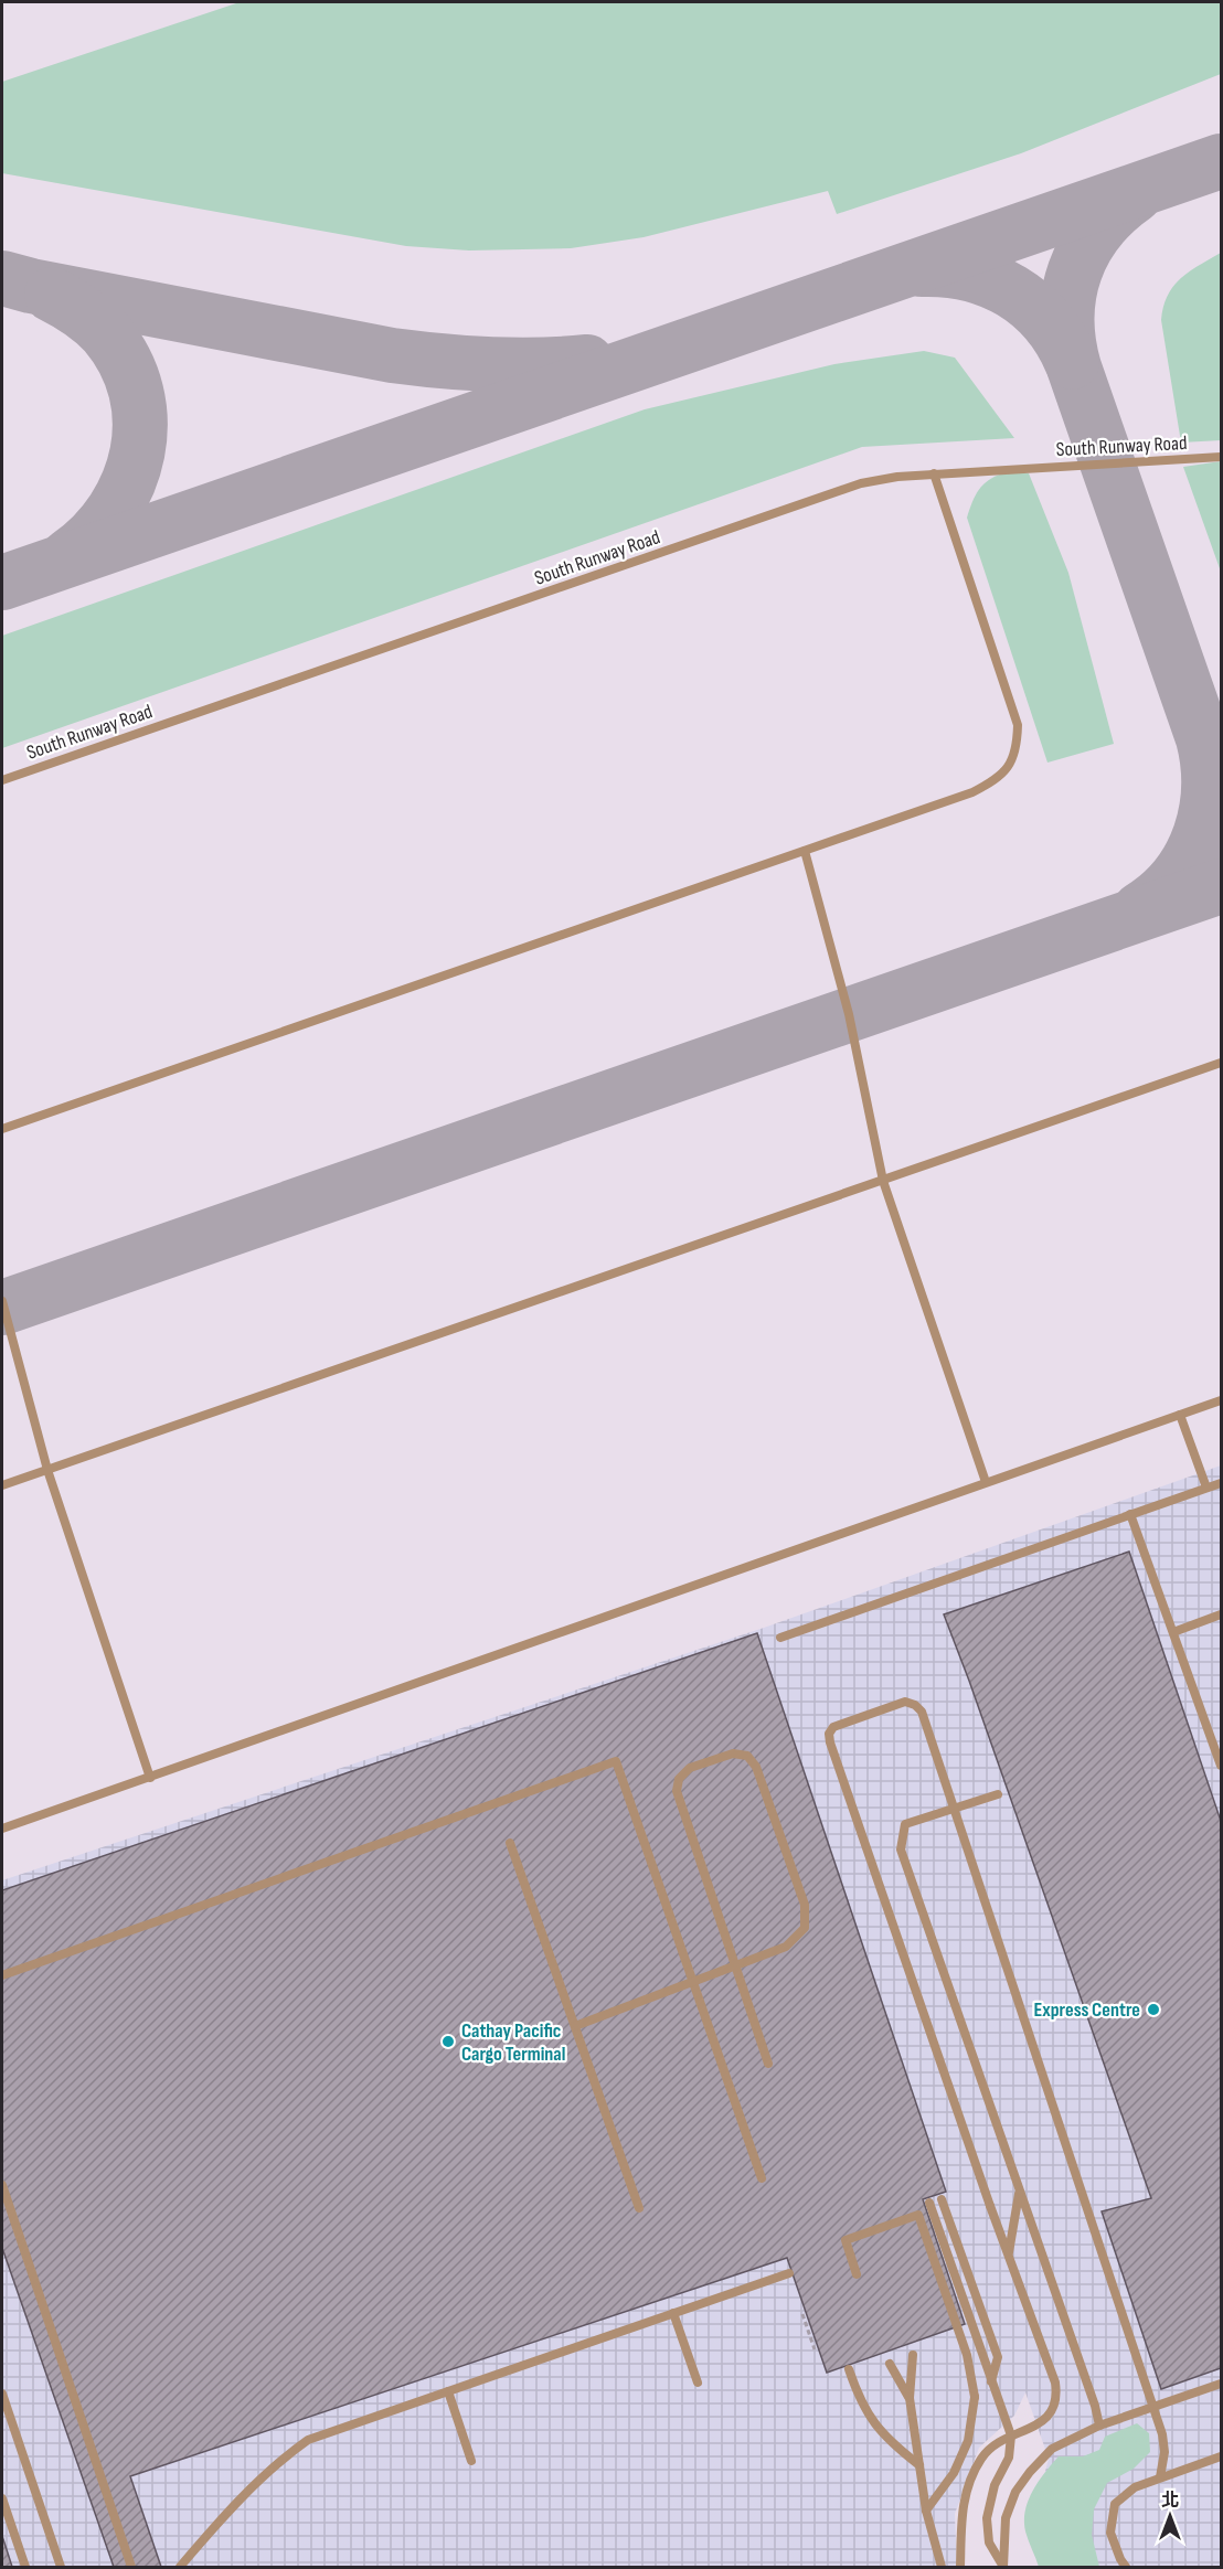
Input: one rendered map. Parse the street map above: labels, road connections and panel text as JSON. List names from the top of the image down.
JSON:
{
  "streets": {
    "lane": ["South Runway Road"]
  },
  "places": ["Express Centre", "Cathay Pacific Cargo Terminal"],
  "north": "top"
}
